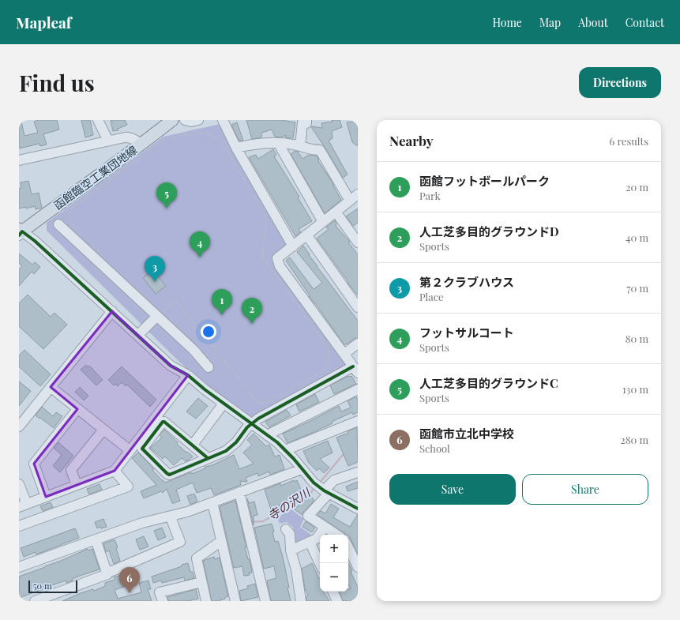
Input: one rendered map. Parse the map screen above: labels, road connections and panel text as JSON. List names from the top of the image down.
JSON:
{
  "streets": {
    "main road": ["函館臨空工業団地線"]
  },
  "water": ["寺の沢川"],
  "scale_bar": "50 m",
  "page": {
    "header": "Mapleaf",
    "nav": [
      "Home",
      "Map",
      "About",
      "Contact"
    ],
    "buttons": [
      "Directions",
      ["Save", "Share"]
    ],
    "title": "Find us",
    "heading": ["Nearby", "6 results"],
    "list": [
      {
        "mark": "1",
        "name": "函館フットボールパーク",
        "note": "Park",
        "value": "20 m"
      },
      {
        "mark": "2",
        "name": "人工芝多目的グラウンドD",
        "note": "Sports",
        "value": "40 m"
      },
      {
        "mark": "3",
        "name": "第２クラブハウス",
        "note": "Place",
        "value": "70 m"
      },
      {
        "mark": "4",
        "name": "フットサルコート",
        "note": "Sports",
        "value": "80 m"
      },
      {
        "mark": "5",
        "name": "人工芝多目的グラウンドC",
        "note": "Sports",
        "value": "130 m"
      },
      {
        "mark": "6",
        "name": "函館市立北中学校",
        "note": "School",
        "value": "280 m"
      }
    ],
    "pins": [
      "5",
      "4",
      "3",
      "1",
      "2",
      "6"
    ],
    "map_buttons": ["+", "−"],
    "scale": "50 m"
  }
}
